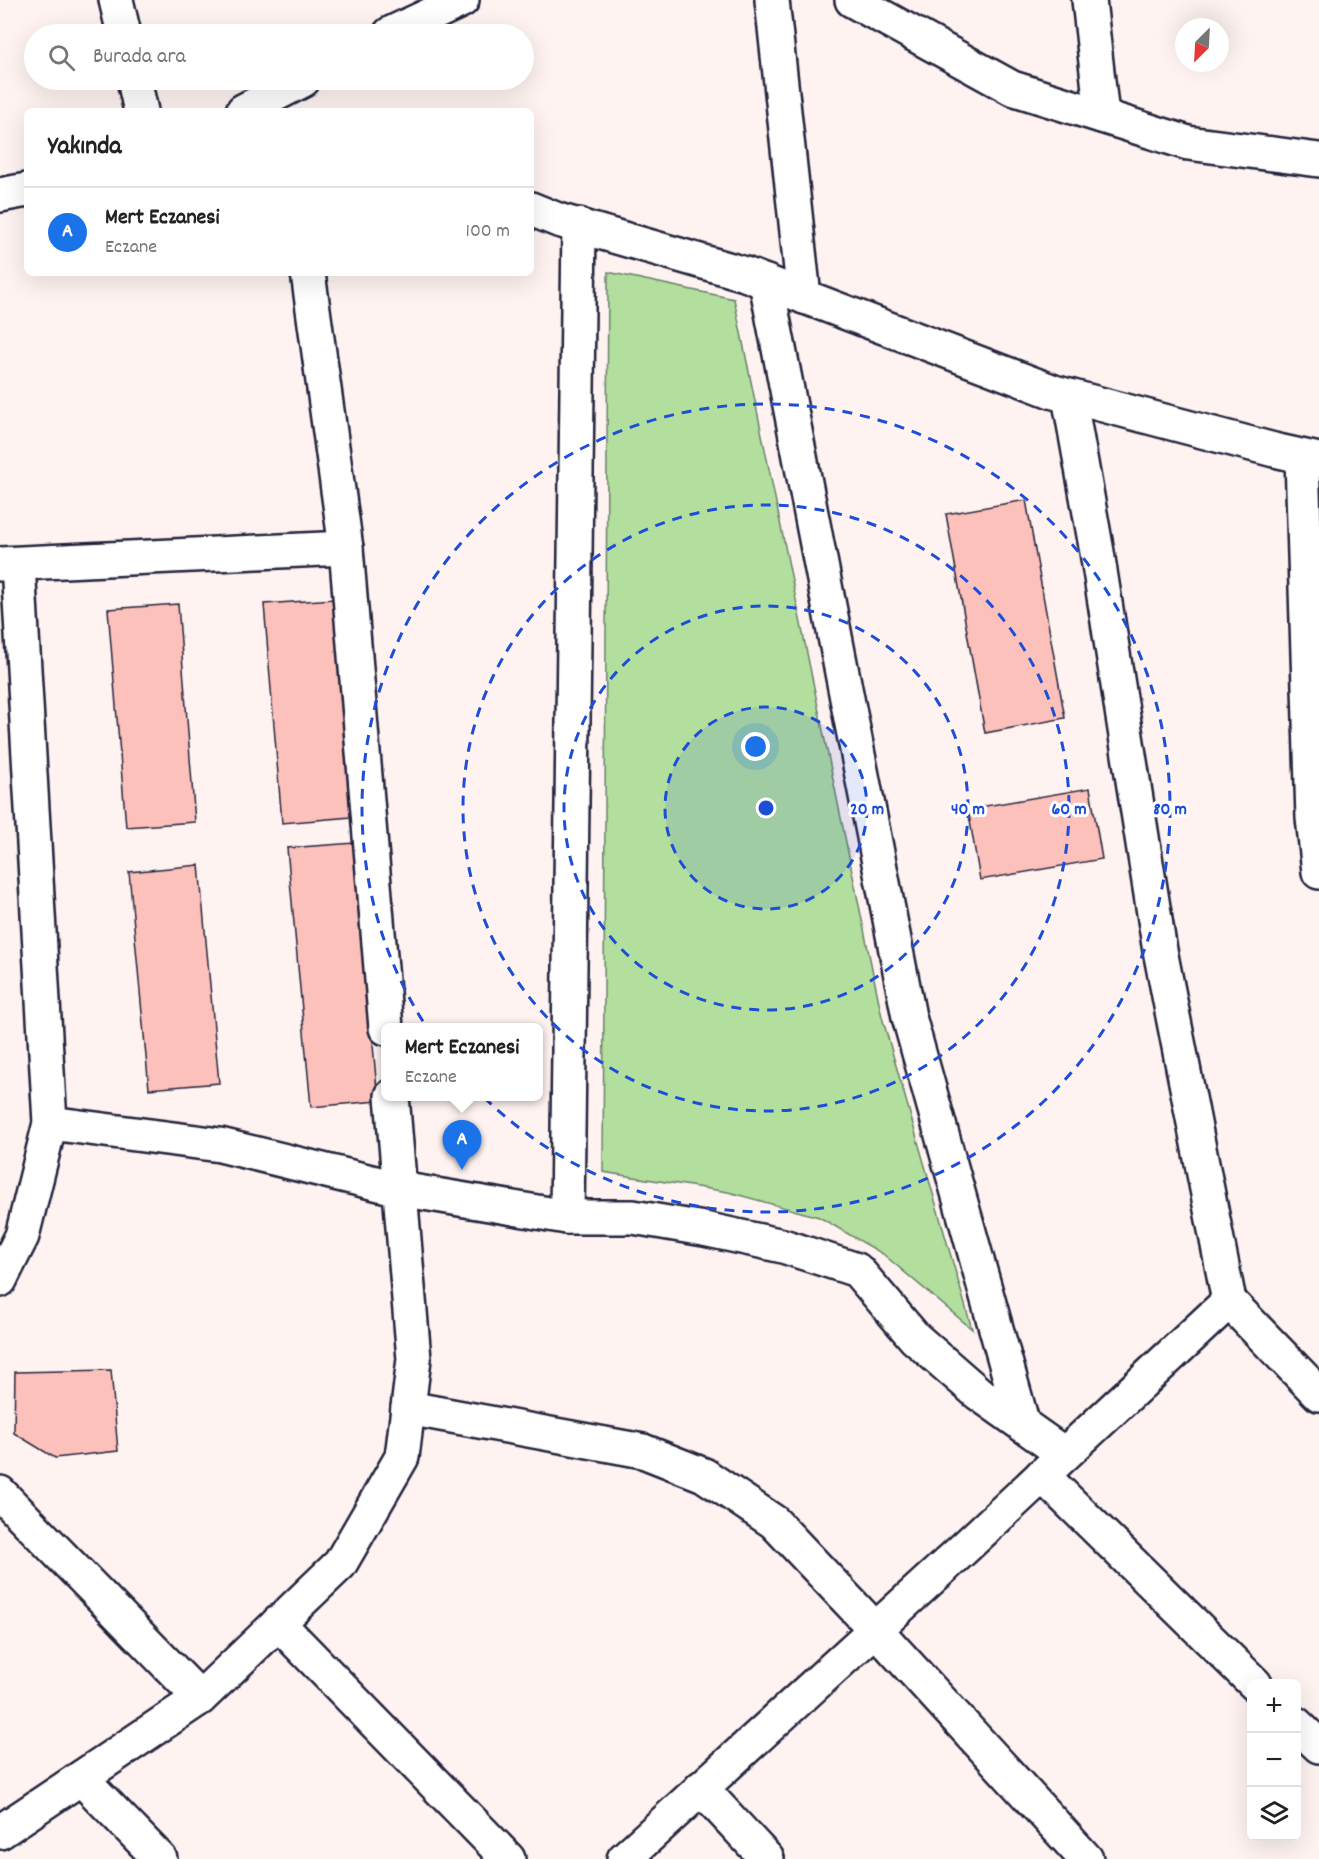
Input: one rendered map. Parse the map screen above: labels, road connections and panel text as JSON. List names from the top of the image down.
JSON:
{
  "north": "bottom left",
  "page": {
    "search": "Burada ara",
    "heading": "Yakında",
    "list": [
      {
        "mark": "A",
        "name": "Mert Eczanesi",
        "note": "Eczane",
        "value": "100 m"
      }
    ],
    "popup": ["Mert Eczanesi", "Eczane"],
    "pins": "A",
    "map_buttons": ["+", "−"]
  },
  "rings": [
    "20 m",
    "40 m",
    "60 m",
    "80 m"
  ]
}
